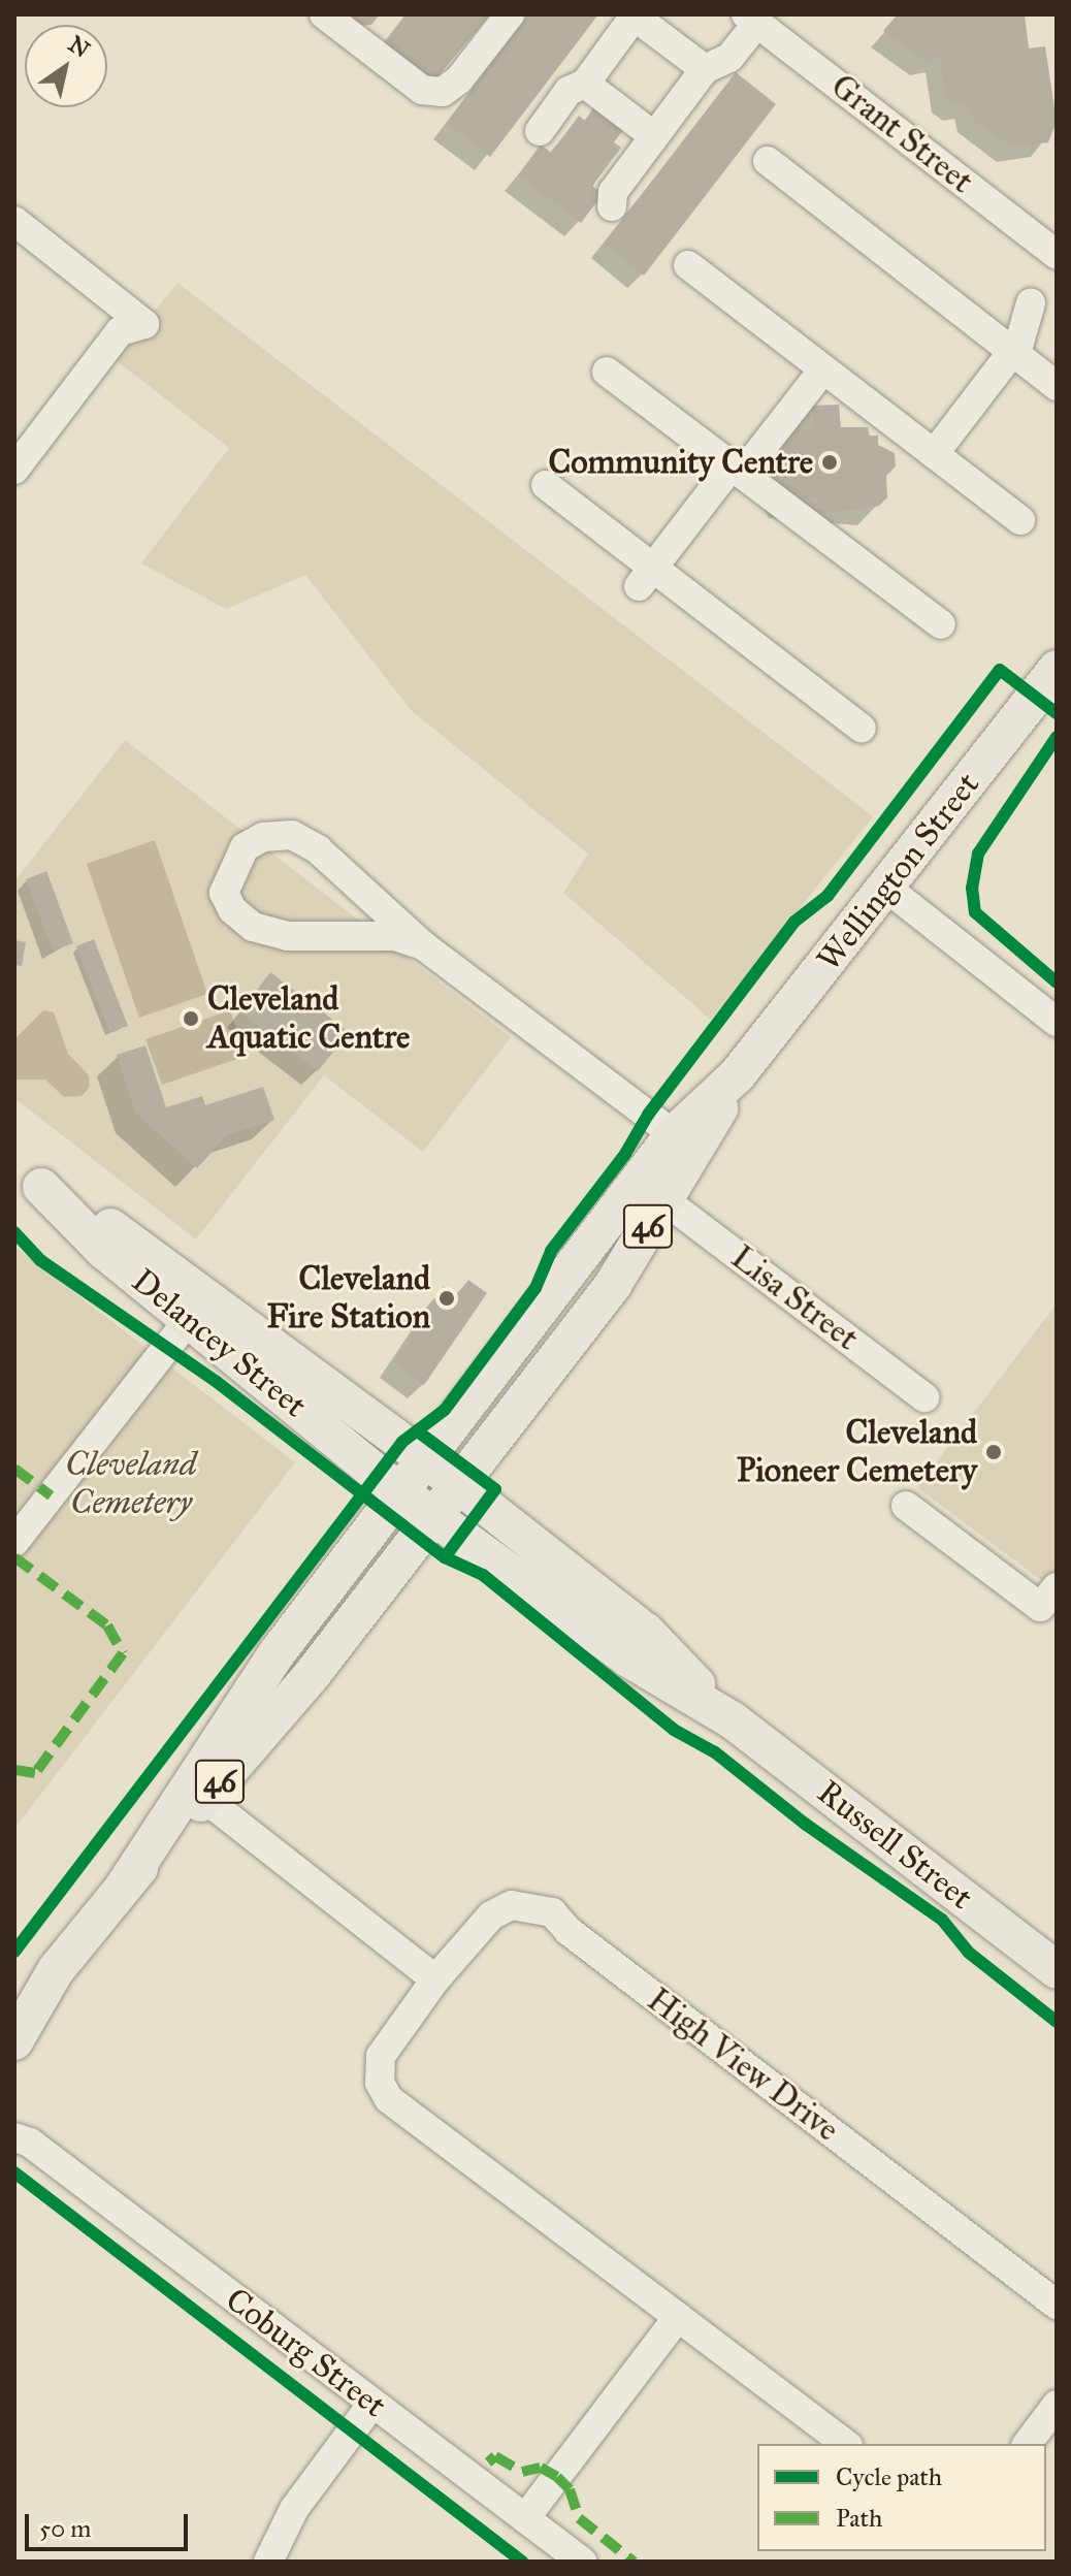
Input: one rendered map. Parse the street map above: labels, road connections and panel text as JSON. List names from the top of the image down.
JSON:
{
  "streets": {
    "main road": [
      "Wellington Street",
      "46",
      "Delancey Street",
      "Russell Street"
    ],
    "street": [
      "Grant Street",
      "Lisa Street",
      "High View Drive",
      "Coburg Street"
    ]
  },
  "crossings": [
    ["Wellington Street", "Lisa Street"],
    ["Wellington Street", "Delancey Street"],
    ["Wellington Street", "Russell Street"],
    ["Delancey Street", "Russell Street"]
  ],
  "parks": ["Cleveland Cemetery"],
  "places": [
    "Community Centre",
    "Cleveland Aquatic Centre",
    "Cleveland Fire Station",
    "Cleveland Pioneer Cemetery"
  ],
  "legend": ["Cycle path", "Path"],
  "scale_bar": "50 m",
  "north": "top right"
}
